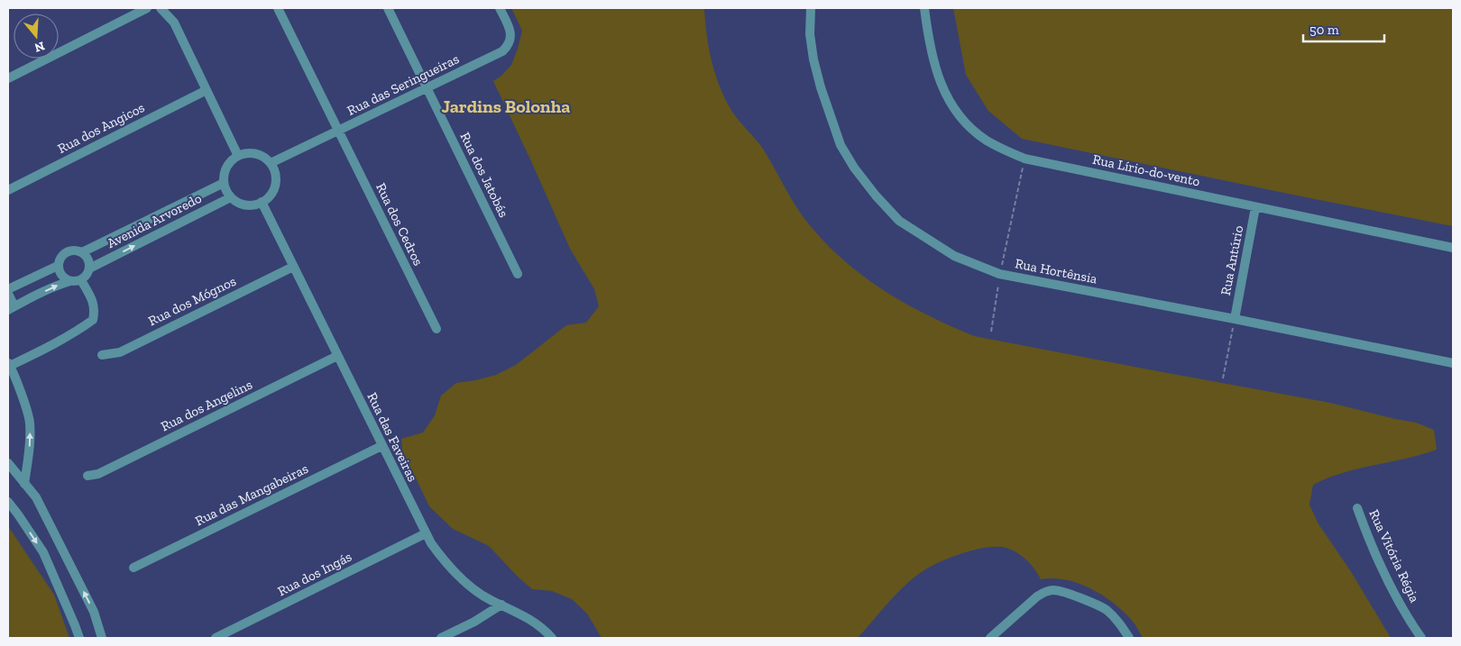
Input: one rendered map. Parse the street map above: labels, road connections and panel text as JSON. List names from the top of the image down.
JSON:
{
  "streets": {
    "street": [
      "Rua das Seringueiras",
      "Rua dos Angicos",
      "Rua Lírio-do-vento",
      "Rua dos Jatobás",
      "Avenida Arvoredo",
      "Rua dos Cedros",
      "Rua Antúrio",
      "Rua Hortênsia",
      "Rua dos Mógnos",
      "Rua dos Angelins",
      "Rua das Faveiras",
      "Rua das Mangabeiras",
      "Rua Vitória Régia",
      "Rua dos Ingás"
    ]
  },
  "crossings": [
    ["Rua das Seringueiras", "Rua dos Jatobás"],
    ["Rua das Seringueiras", "Avenida Arvoredo"],
    ["Rua das Seringueiras", "Rua dos Cedros"],
    ["Rua das Seringueiras", "Rua das Faveiras"],
    ["Rua Lírio-do-vento", "Rua Antúrio"],
    ["Avenida Arvoredo", "Rua das Faveiras"],
    ["Rua Antúrio", "Rua Hortênsia"],
    ["Rua dos Mógnos", "Rua das Faveiras"],
    ["Rua dos Angelins", "Rua das Faveiras"],
    ["Rua das Faveiras", "Rua das Mangabeiras"],
    ["Rua das Faveiras", "Rua dos Ingás"]
  ],
  "districts": ["Jardins Bolonha"],
  "scale_bar": "50 m",
  "north": "bottom"
}
